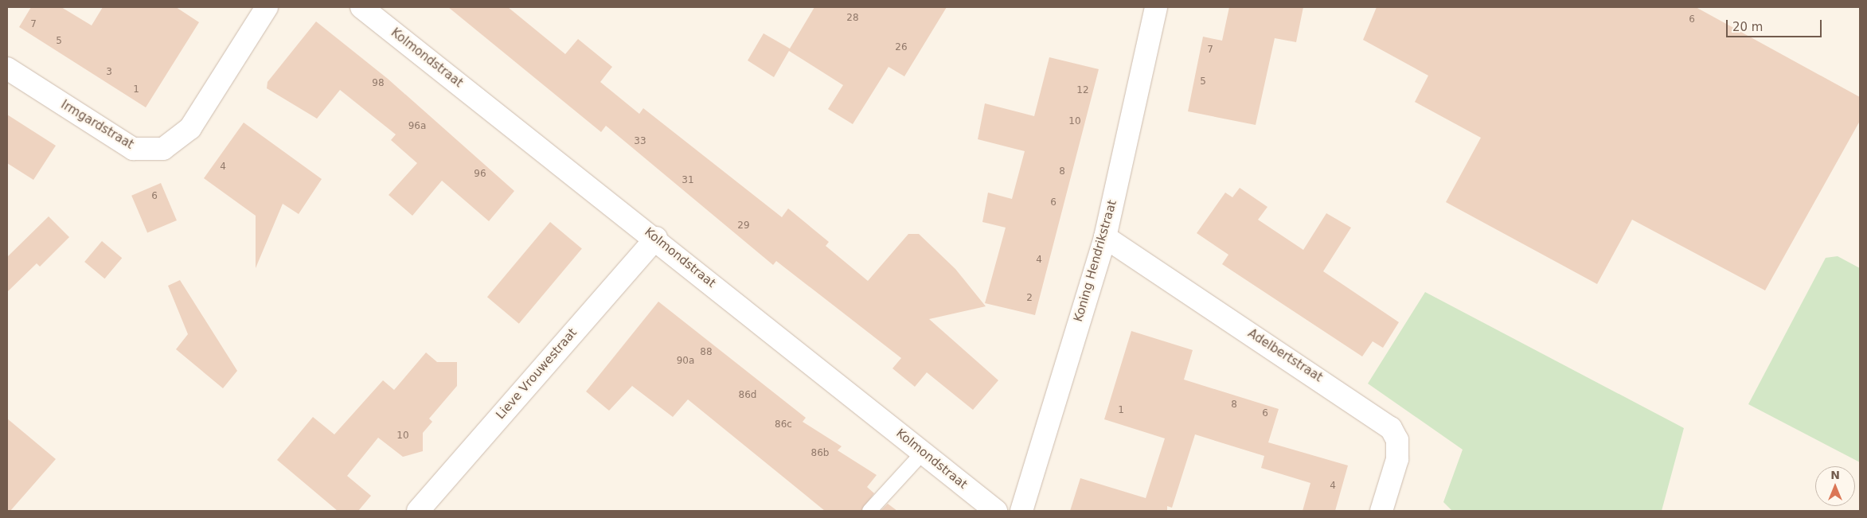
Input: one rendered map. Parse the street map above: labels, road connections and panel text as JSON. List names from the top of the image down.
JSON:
{
  "streets": {
    "street": [
      "Kolmondstraat",
      "Irmgardstraat",
      "Koning Hendrikstraat",
      "Adelbertstraat",
      "Lieve Vrouwestraat"
    ]
  },
  "crossings": [
    ["Kolmondstraat", "Lieve Vrouwestraat"],
    ["Koning Hendrikstraat", "Adelbertstraat"]
  ],
  "house_numbers": [
    "28",
    "6",
    "7",
    "5",
    "26",
    "7",
    "3",
    "5",
    "98",
    "1",
    "12",
    "10",
    "96a",
    "33",
    "4",
    "8",
    "96",
    "31",
    "6",
    "6",
    "29",
    "4",
    "2",
    "88",
    "90a",
    "86d",
    "8",
    "1",
    "6",
    "86c",
    "10",
    "86b",
    "4"
  ],
  "scale_bar": "20 m",
  "north": "top"
}
